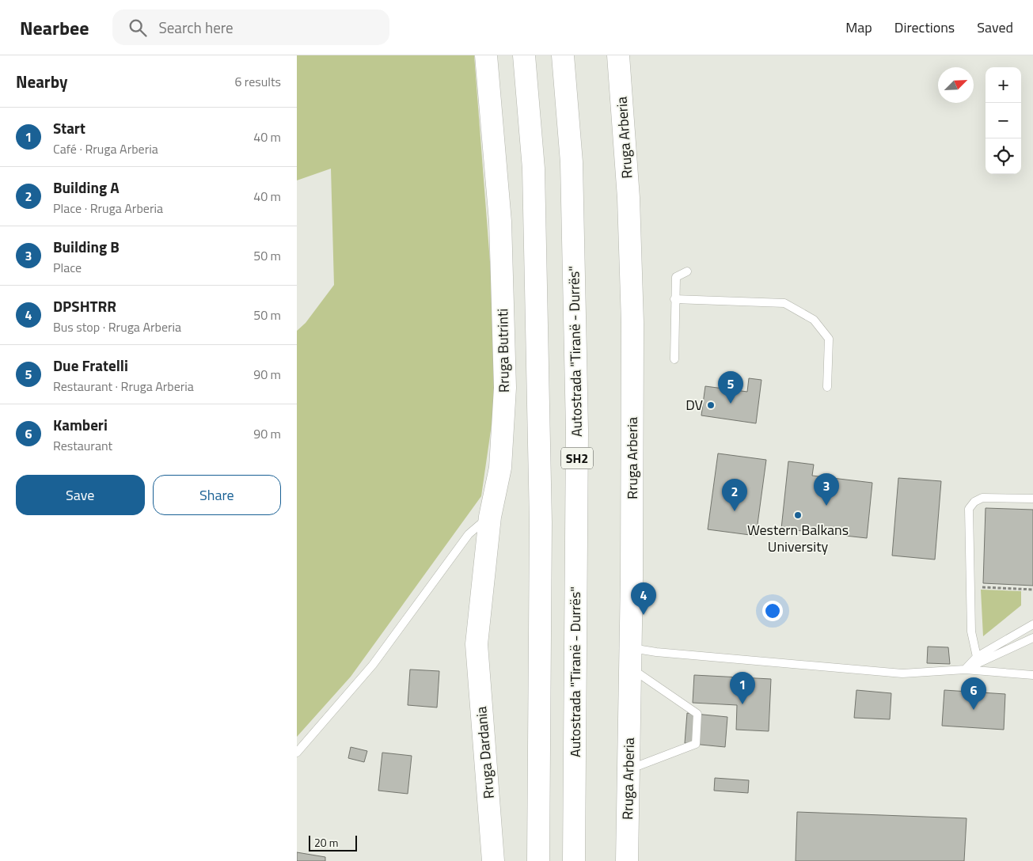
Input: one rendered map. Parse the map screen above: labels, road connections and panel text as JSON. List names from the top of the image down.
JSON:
{
  "streets": {
    "main road": [
      "Rruga Arberia",
      "Rruga Butrinti",
      "Autostrada \"Tiranë - Durrës\"",
      "SH2",
      "Rruga Dardania"
    ]
  },
  "crossings": [
    ["Rruga Butrinti", "Rruga Dardania"]
  ],
  "places": ["DV", "Western Balkans University"],
  "scale_bar": "20 m",
  "north": "top right",
  "page": {
    "header": "Nearbee",
    "search": "Search here",
    "nav": ["Map", "Directions", "Saved"],
    "heading": ["Nearby", "6 results"],
    "map_buttons": ["+", "−"],
    "list": [
      {
        "mark": "1",
        "name": "Start",
        "note": "Café · Rruga Arberia",
        "value": "40 m"
      },
      {
        "mark": "2",
        "name": "Building A",
        "note": "Place · Rruga Arberia",
        "value": "40 m"
      },
      {
        "mark": "3",
        "name": "Building B",
        "note": "Place",
        "value": "50 m"
      },
      {
        "mark": "4",
        "name": "DPSHTRR",
        "note": "Bus stop · Rruga Arberia",
        "value": "50 m"
      },
      {
        "mark": "5",
        "name": "Due Fratelli",
        "note": "Restaurant · Rruga Arberia",
        "value": "90 m"
      },
      {
        "mark": "6",
        "name": "Kamberi",
        "note": "Restaurant",
        "value": "90 m"
      }
    ],
    "pins": [
      "5",
      "3",
      "2",
      "4",
      "1",
      "6"
    ],
    "buttons": ["Save", "Share"],
    "scale": "20 m"
  }
}
